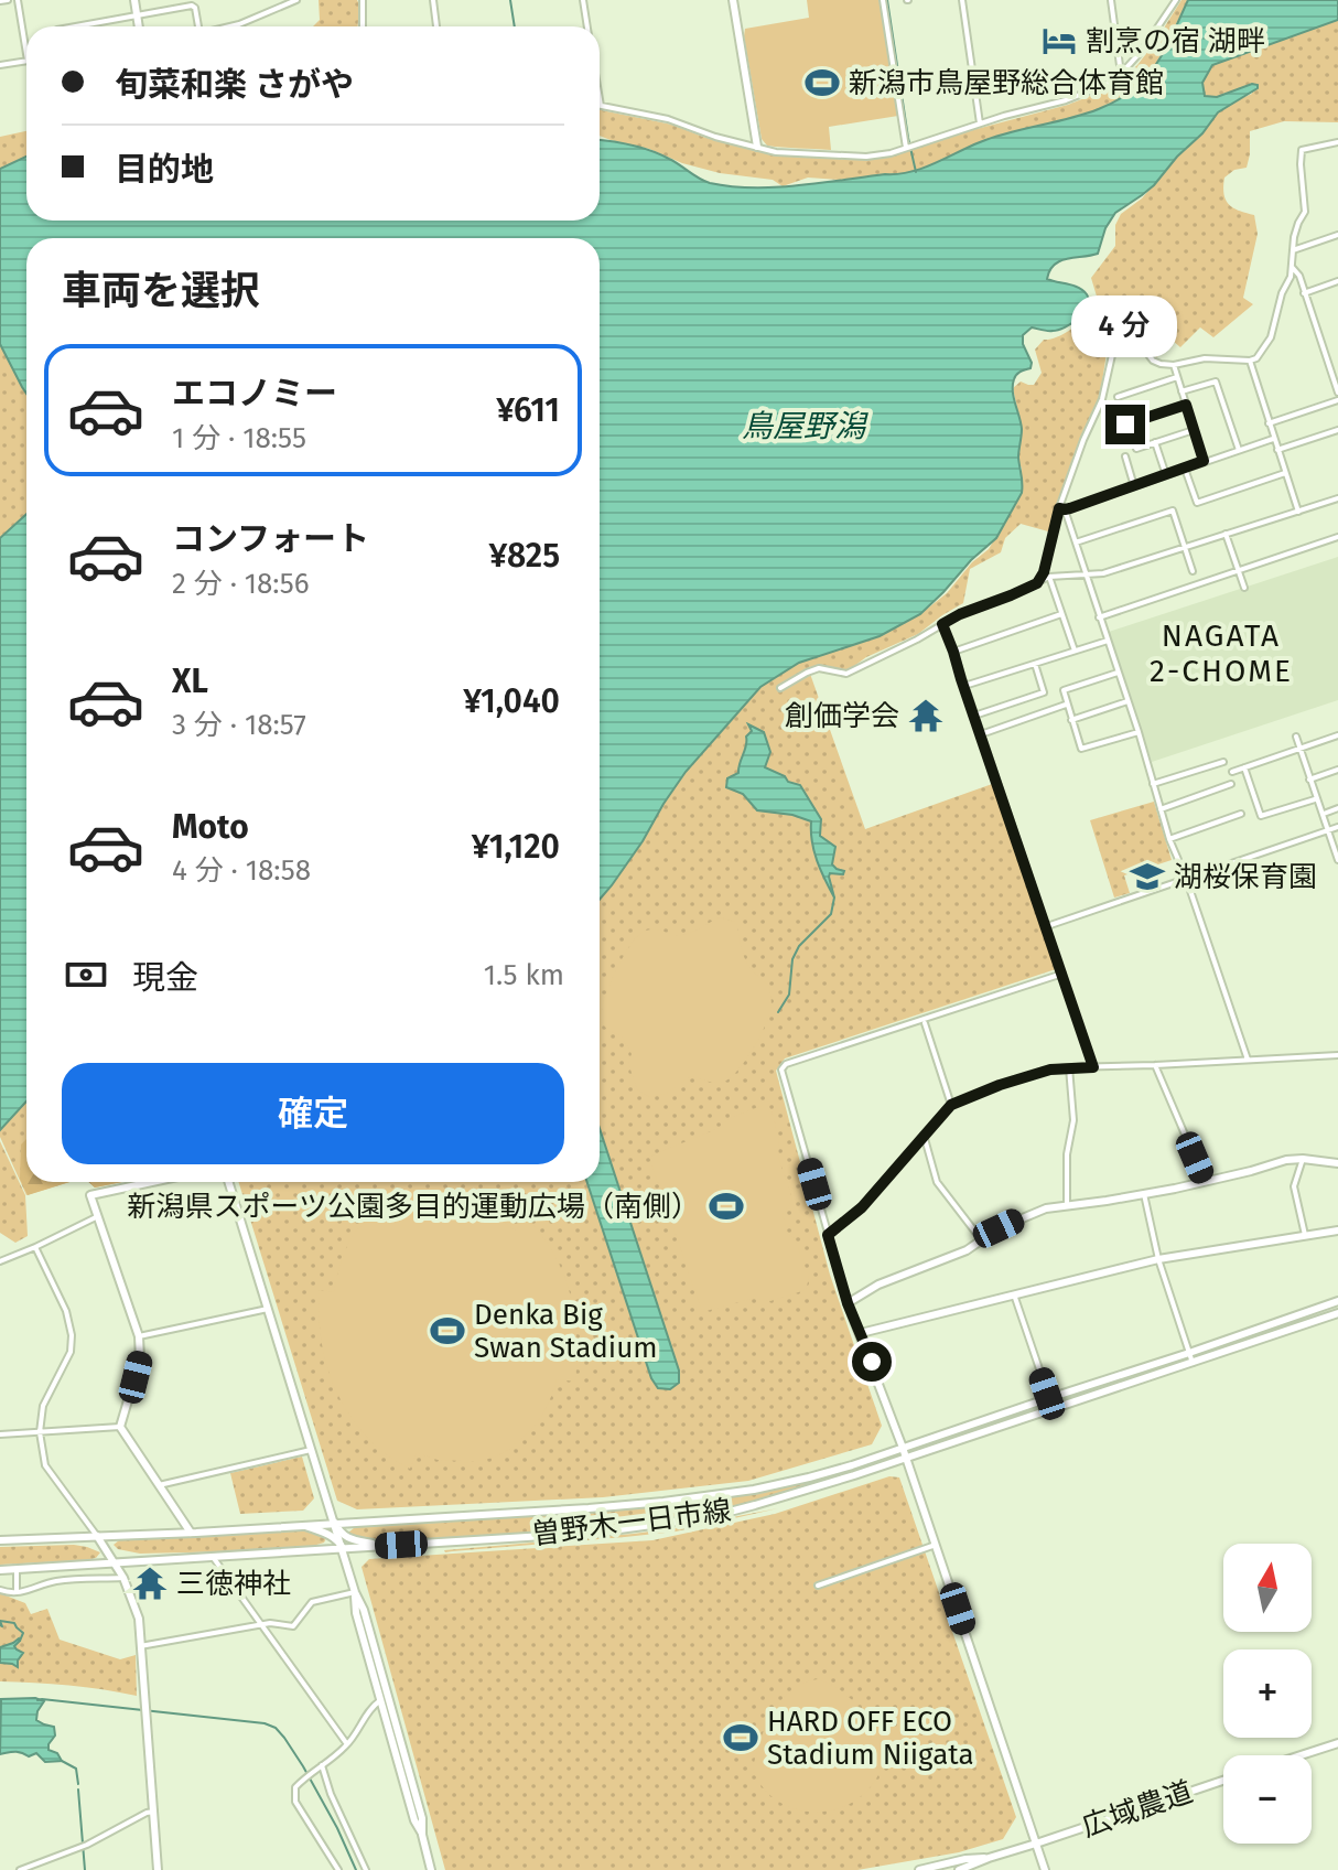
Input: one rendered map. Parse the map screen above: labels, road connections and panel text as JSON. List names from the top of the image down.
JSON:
{
  "streets": {
    "main road": ["曽野木一日市線", "広域農道"]
  },
  "districts": ["NAGATA 2-CHOME"],
  "water": ["鳥屋野潟"],
  "places": {
    "hotel": ["割烹の宿 湖畔"],
    "sports": [
      "新潟市鳥屋野総合体育館",
      "新潟県スポーツ公園多目的運動広場（南側）",
      "Denka Big Swan Stadium",
      "HARD OFF ECO Stadium Niigata"
    ],
    "temple": ["創価学会", "三徳神社"],
    "school or university": ["湖桜保育園"]
  },
  "north": "top",
  "page": {
    "banner": ["旬菜和楽 さがや", "目的地"],
    "heading": "車両を選択",
    "bubble": "4 分",
    "list": [
      {
        "name": "エコノミー",
        "note": "1 分 · 18:55",
        "value": "¥611"
      },
      {
        "name": "コンフォート",
        "note": "2 分 · 18:56",
        "value": "¥825"
      },
      {
        "name": "XL",
        "note": "3 分 · 18:57",
        "value": "¥1,040"
      },
      {
        "name": "Moto",
        "note": "4 分 · 18:58",
        "value": "¥1,120"
      }
    ],
    "pay": ["現金", "1.5 km"],
    "buttons": "確定",
    "map_buttons": ["+", "−"]
  }
}
